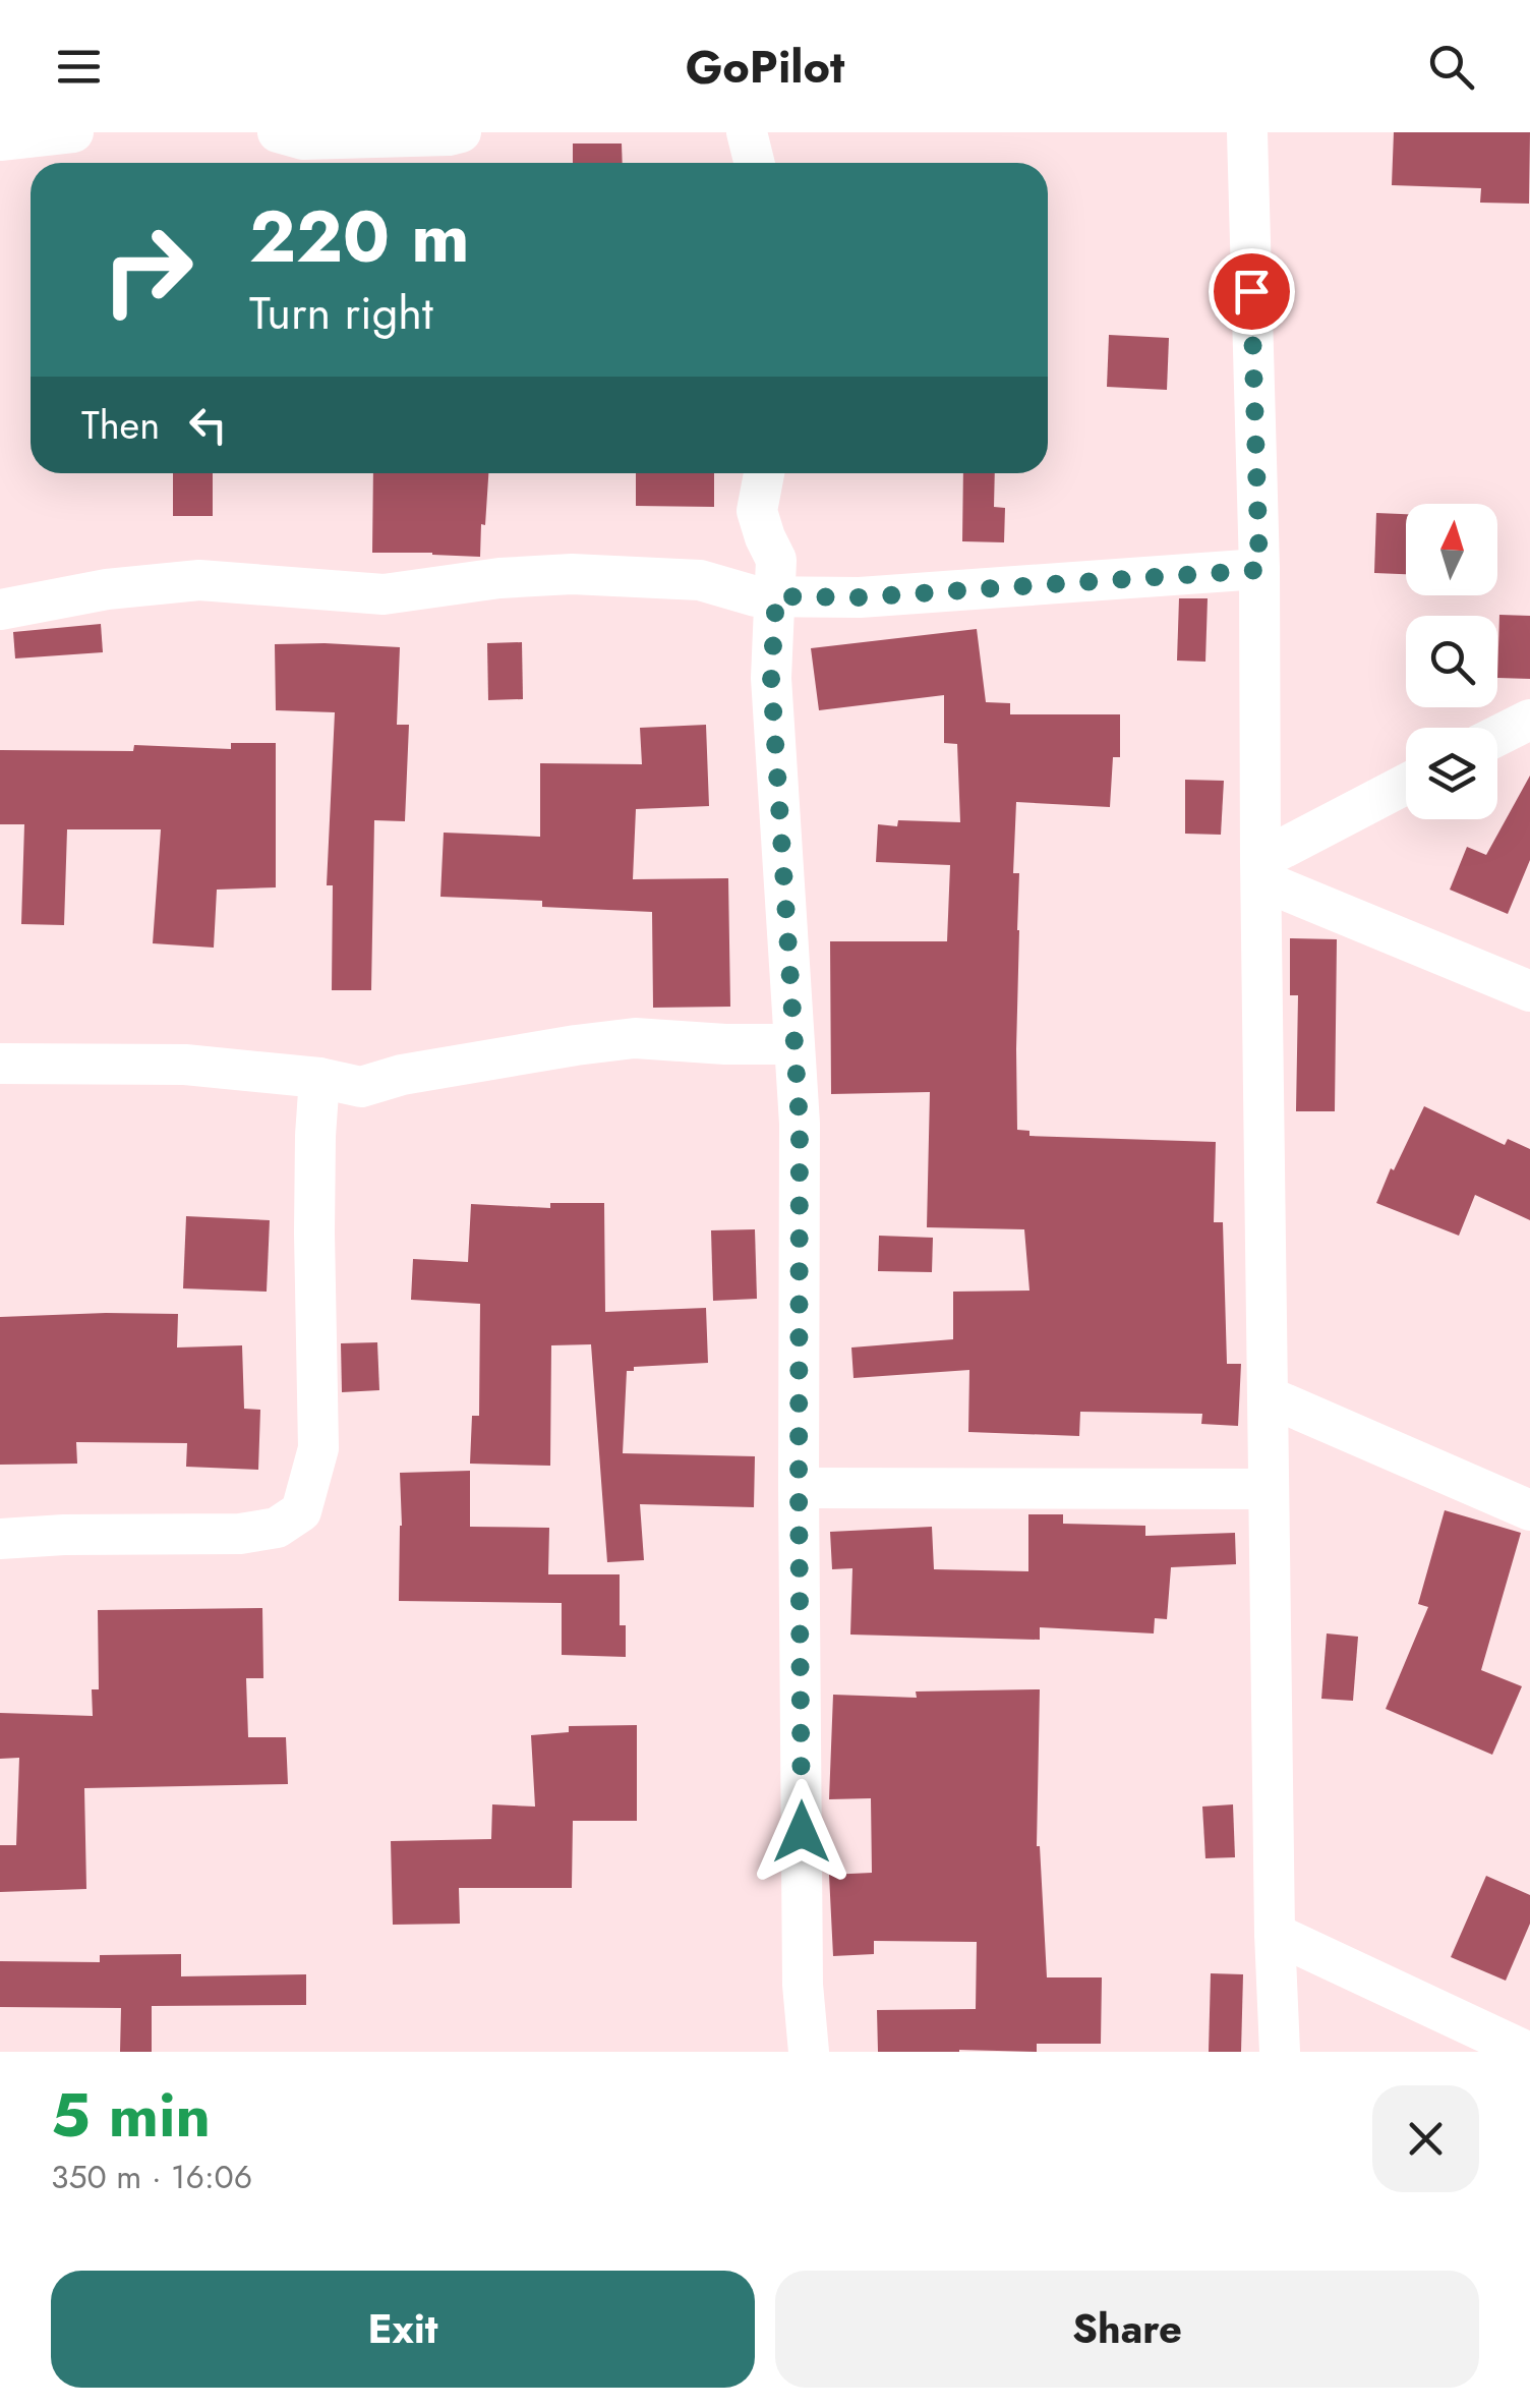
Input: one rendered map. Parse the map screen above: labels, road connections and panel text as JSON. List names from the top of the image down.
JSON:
{
  "north": "top",
  "page": {
    "header": "GoPilot",
    "turn": ["220 m", "Turn right"],
    "then": "Then",
    "heading": ["5 min", "350 m · 16:06"],
    "buttons": ["Exit", "Share"]
  }
}
